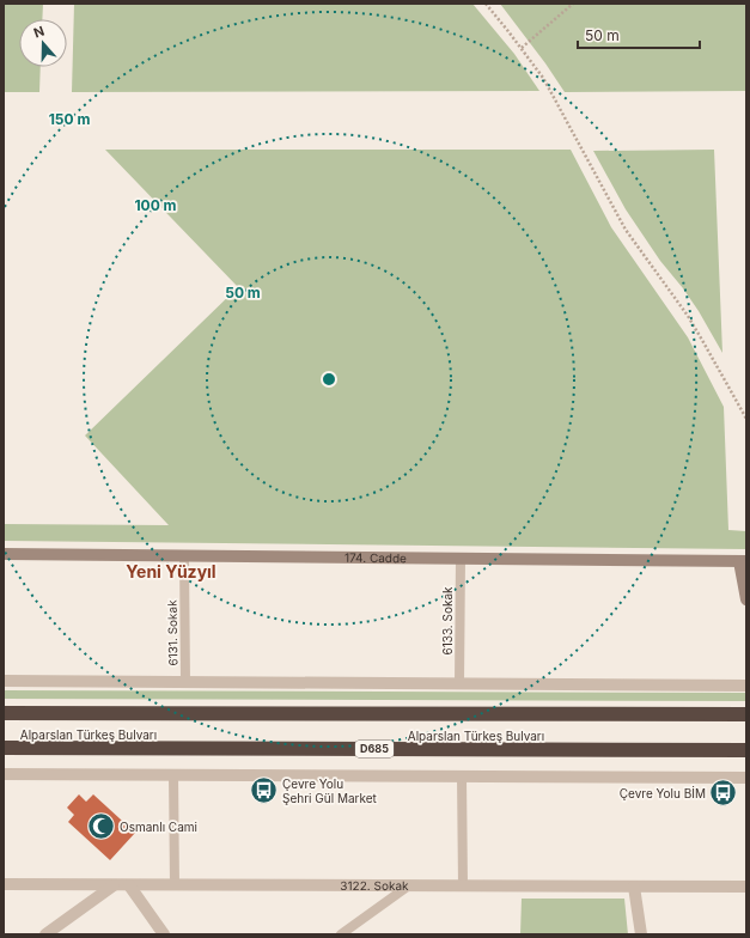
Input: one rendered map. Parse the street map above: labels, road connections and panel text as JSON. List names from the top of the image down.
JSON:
{
  "streets": {
    "highway": ["Alparslan Türkeş Bulvarı", "D685"],
    "street": ["174. Cadde", "3122. Sokak"],
    "lane": ["6133. Sokak", "6131. Sokak"]
  },
  "crossings": [
    ["174. Cadde", "6133. Sokak"],
    ["174. Cadde", "6131. Sokak"]
  ],
  "districts": ["Yeni Yüzyıl"],
  "places": {
    "bus stop": ["Çevre Yolu Şehri Gül Market", "Çevre Yolu BİM"],
    "mosque": ["Osmanlı Cami"]
  },
  "scale_bar": "50 m",
  "north": "top",
  "rings": ["150 m", "100 m", "50 m"]
}
